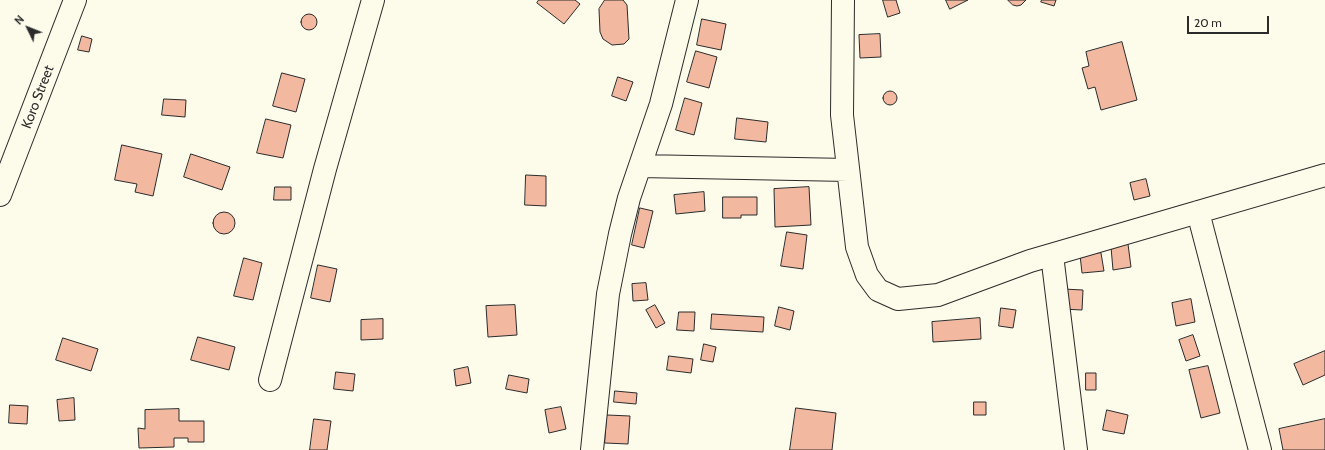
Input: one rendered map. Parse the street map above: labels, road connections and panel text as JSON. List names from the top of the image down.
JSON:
{
  "streets": {
    "street": ["Koro Street"]
  },
  "scale_bar": "20 m",
  "north": "top left"
}
